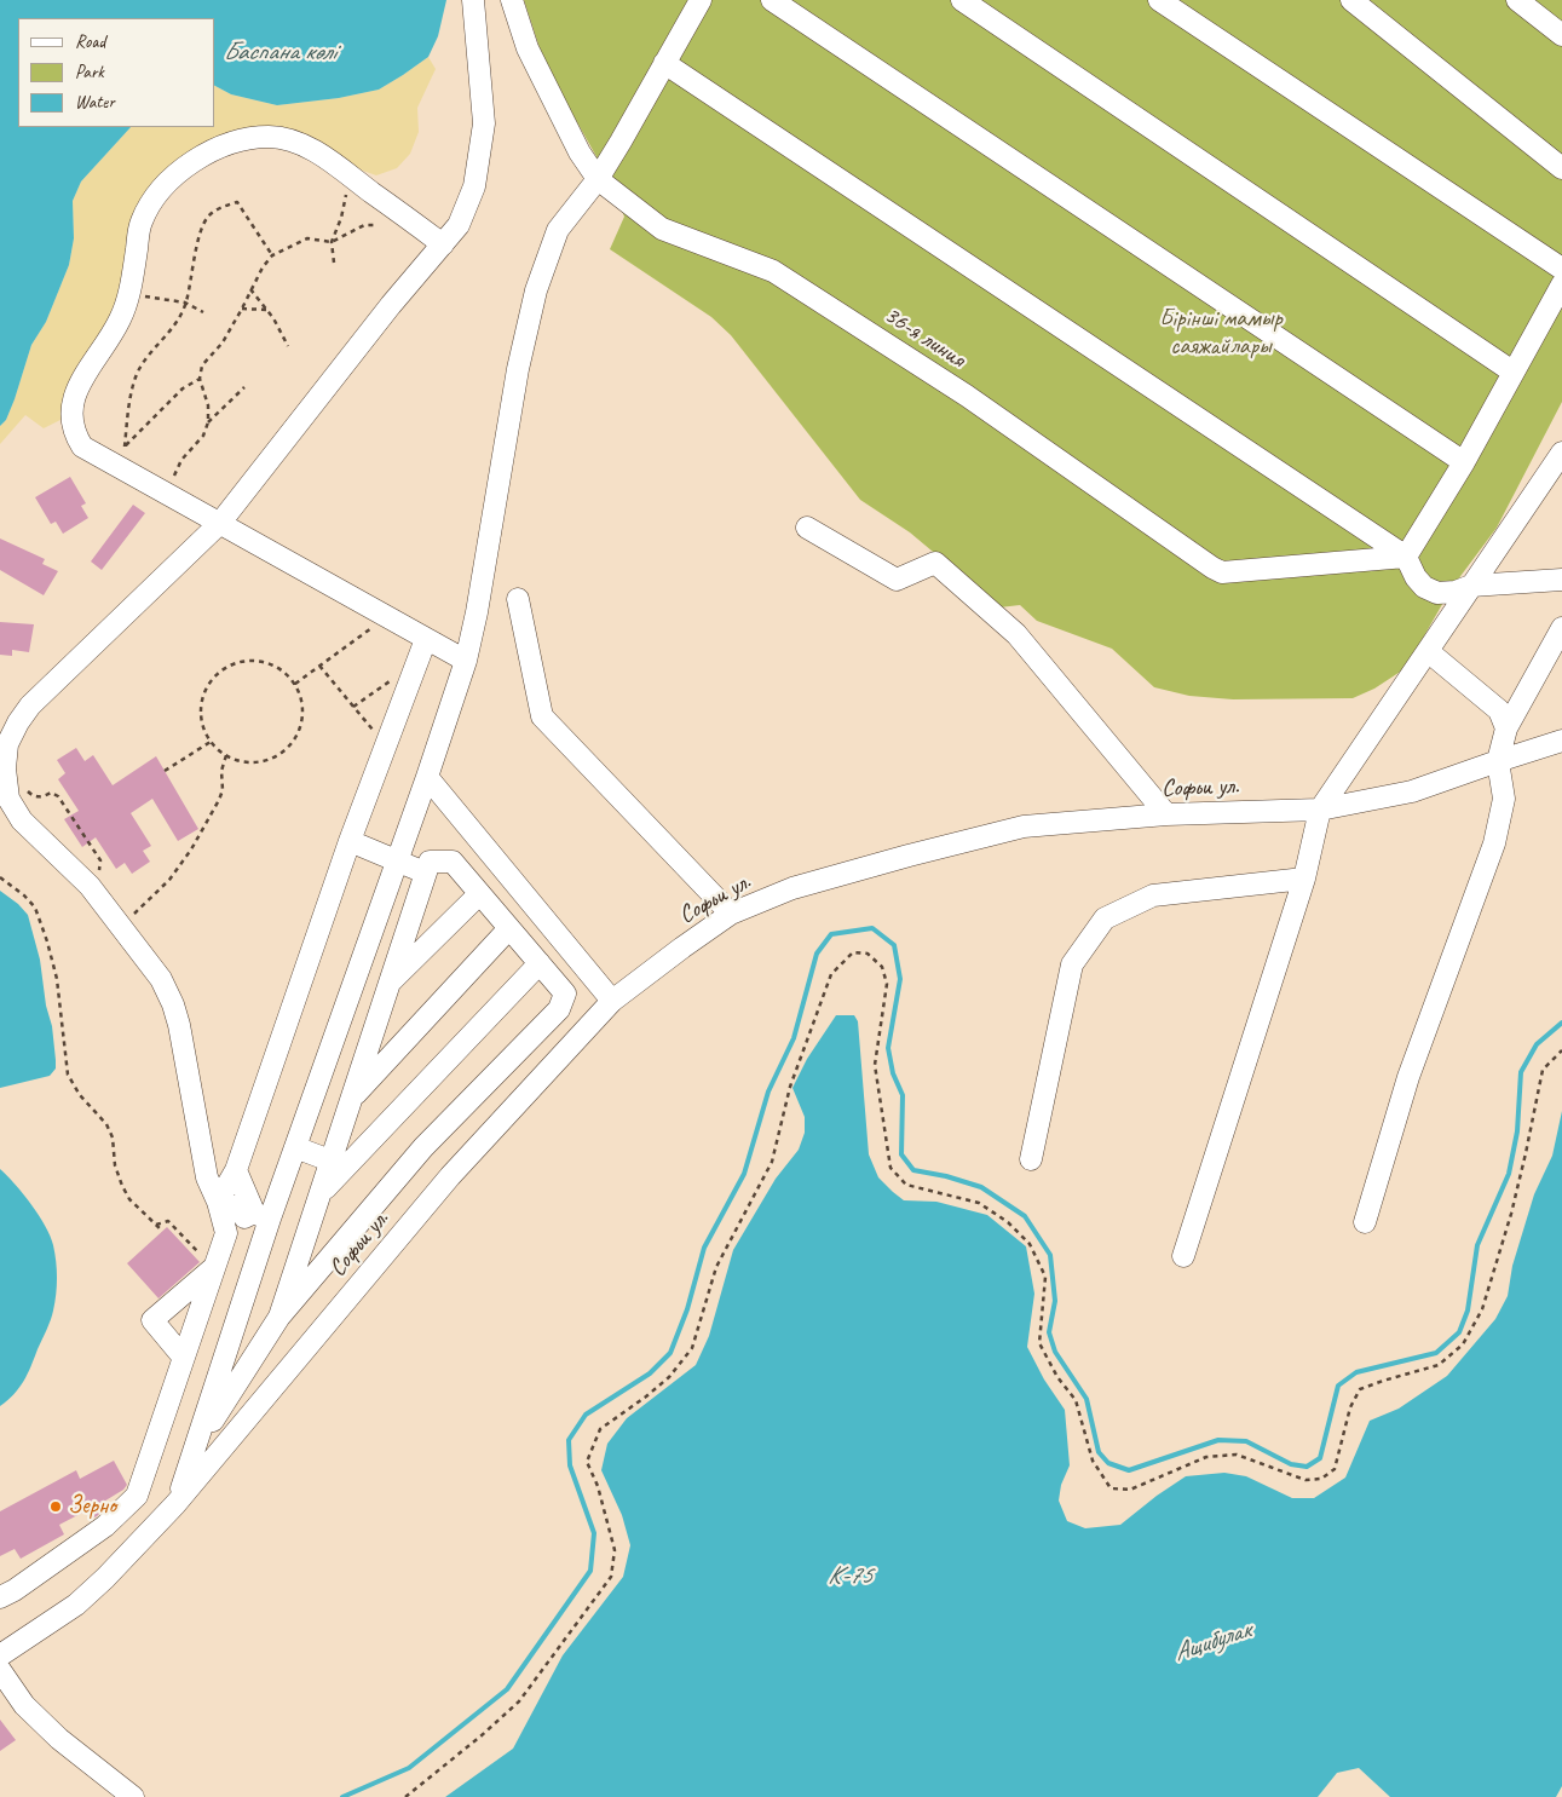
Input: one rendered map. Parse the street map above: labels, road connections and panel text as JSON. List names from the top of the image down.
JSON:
{
  "streets": {
    "street": ["36-я линия", "Софьи ул."]
  },
  "water": ["Баспана көлі", "К-75", "Ащибулак"],
  "parks": ["Бірінші мамыр саяжайлары"],
  "places": ["Зерно"],
  "legend": ["Road", "Park", "Water"]
}
